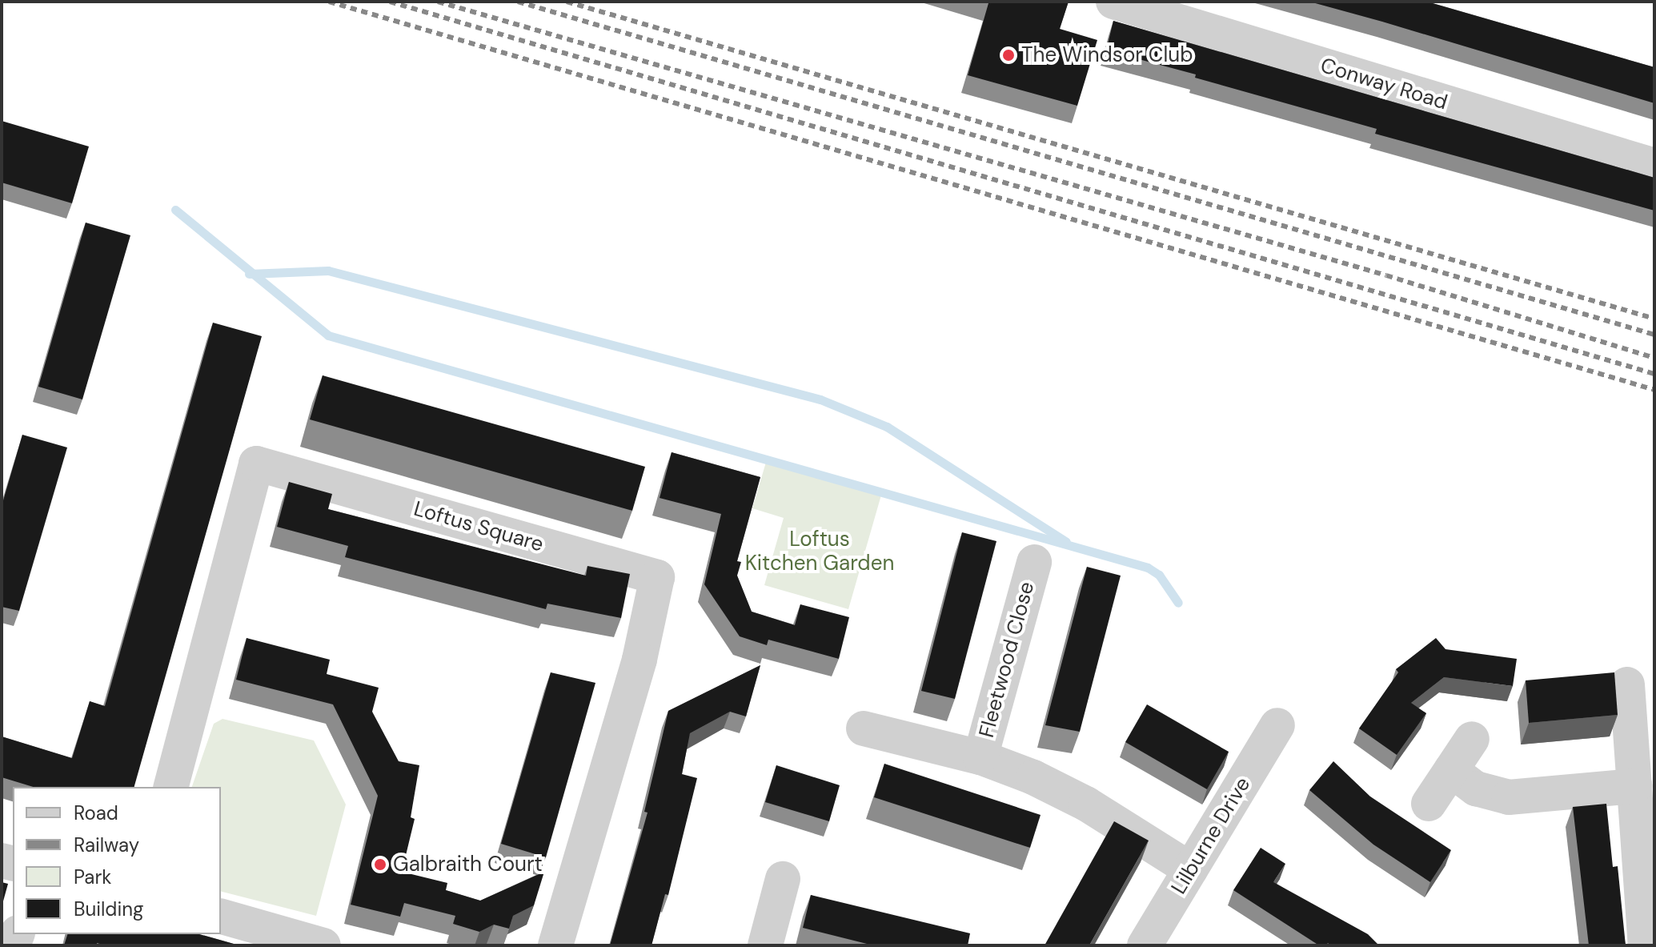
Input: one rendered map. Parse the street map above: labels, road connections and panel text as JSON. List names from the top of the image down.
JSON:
{
  "streets": {
    "street": [
      "Conway Road",
      "Loftus Square",
      "Fleetwood Close",
      "Lilburne Drive"
    ]
  },
  "crossings": [
    ["Fleetwood Close", "Lilburne Drive"]
  ],
  "parks": ["Loftus Kitchen Garden"],
  "places": ["The Windsor Club", "Galbraith Court"],
  "legend": [
    "Road",
    "Railway",
    "Park",
    "Building"
  ]
}
